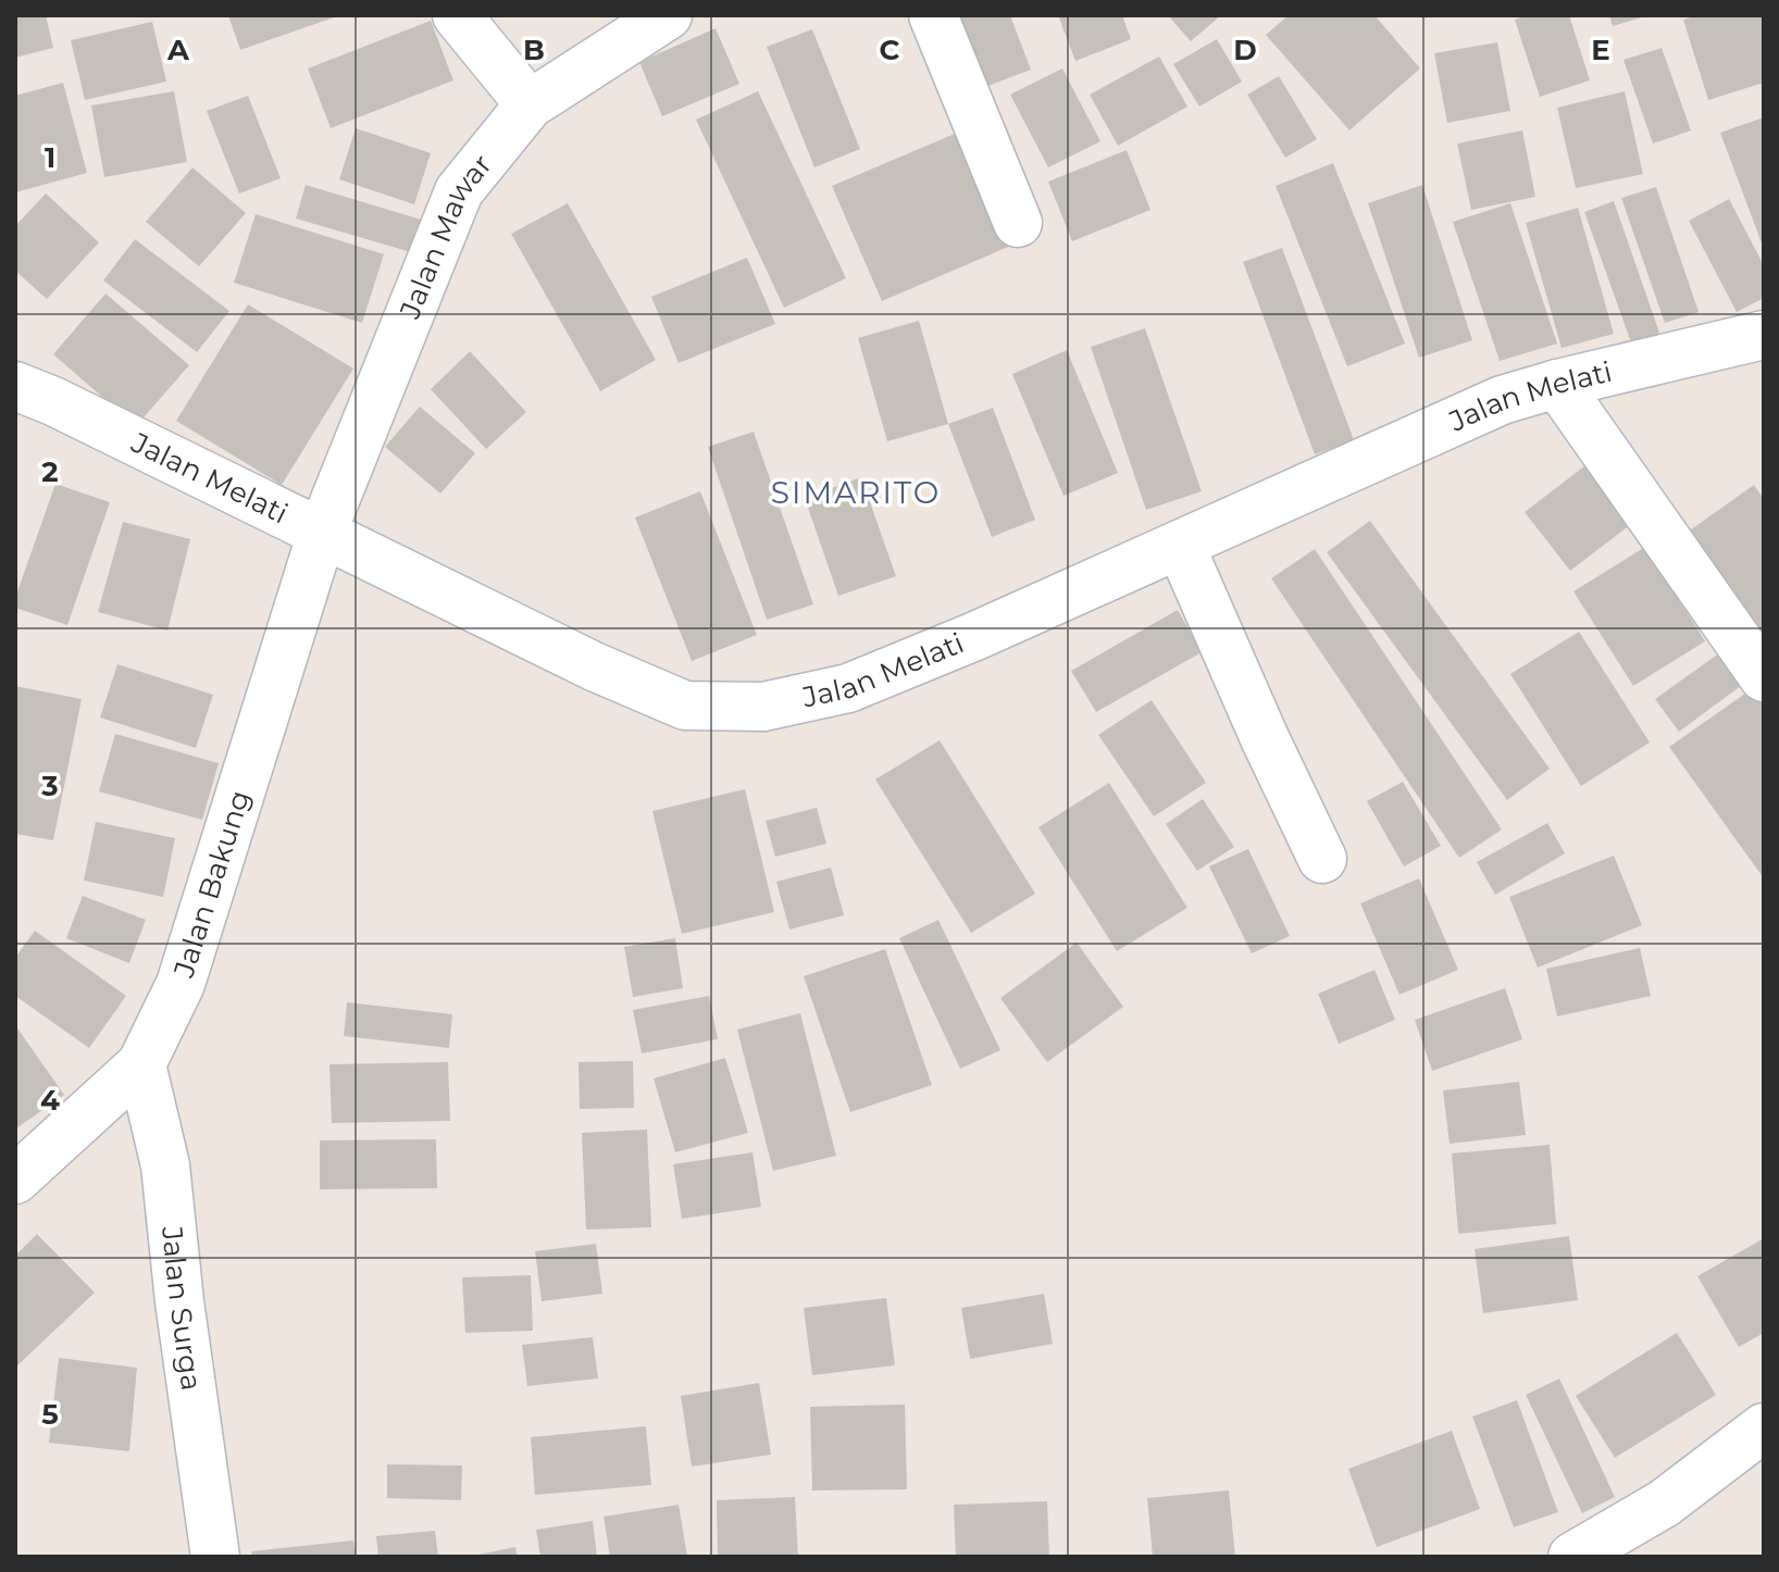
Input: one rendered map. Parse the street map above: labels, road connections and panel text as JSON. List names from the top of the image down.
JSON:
{
  "streets": {
    "street": [
      "Jalan Mawar",
      "Jalan Melati",
      "Jalan Bakung",
      "Jalan Surga"
    ]
  },
  "crossings": [
    ["Jalan Mawar", "Jalan Melati"],
    ["Jalan Mawar", "Jalan Bakung"],
    ["Jalan Melati", "Jalan Bakung"],
    ["Jalan Bakung", "Jalan Surga"]
  ],
  "districts": ["SIMARITO"],
  "grid": {
    "columns": [
      "A",
      "B",
      "C",
      "D",
      "E"
    ],
    "rows": [
      "1",
      "2",
      "3",
      "4",
      "5"
    ]
  }
}
